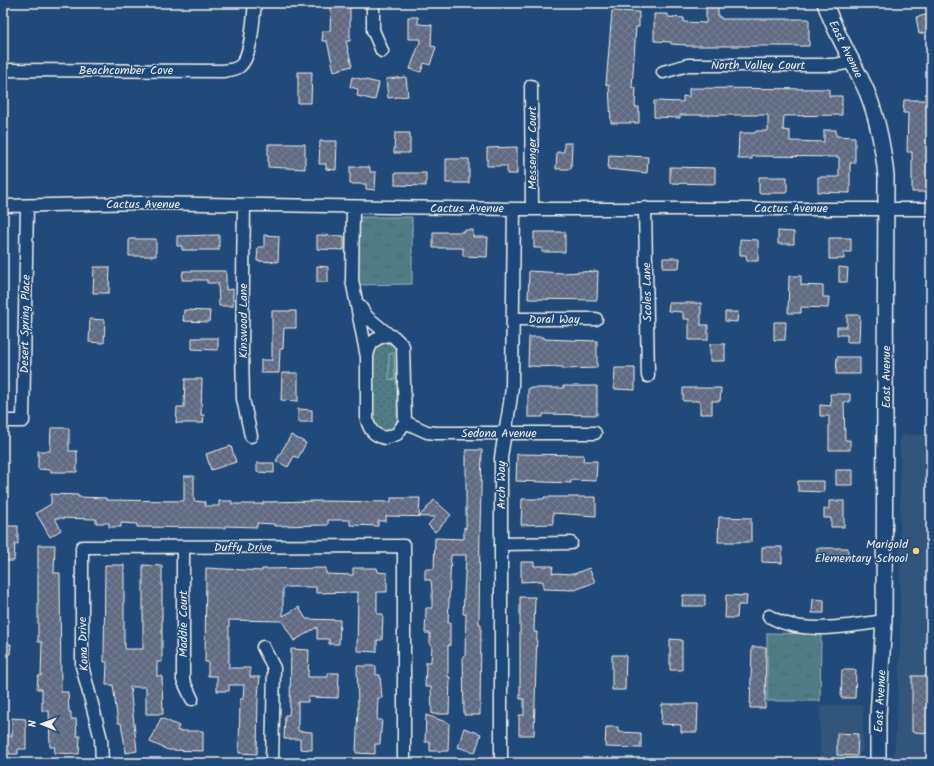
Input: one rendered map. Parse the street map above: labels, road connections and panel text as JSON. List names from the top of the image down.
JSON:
{
  "streets": {
    "main road": ["East Avenue"],
    "street": [
      "North Valley Court",
      "Beachcomber Cove",
      "Messenger Court",
      "Cactus Avenue",
      "Scoles Lane",
      "Doral Way",
      "Kinswood Lane",
      "Desert Spring Place",
      "Sedona Avenue",
      "Arch Way",
      "Duffy Drive",
      "Maddie Court",
      "Kona Drive"
    ]
  },
  "crossings": [
    ["East Avenue", "North Valley Court"],
    ["East Avenue", "Cactus Avenue"],
    ["Messenger Court", "Cactus Avenue"],
    ["Cactus Avenue", "Scoles Lane"],
    ["Cactus Avenue", "Kinswood Lane"],
    ["Cactus Avenue", "Desert Spring Place"],
    ["Cactus Avenue", "Arch Way"],
    ["Doral Way", "Arch Way"],
    ["Sedona Avenue", "Arch Way"],
    ["Duffy Drive", "Maddie Court"],
    ["Duffy Drive", "Kona Drive"]
  ],
  "places": ["Marigold Elementary School"],
  "north": "left"
}
